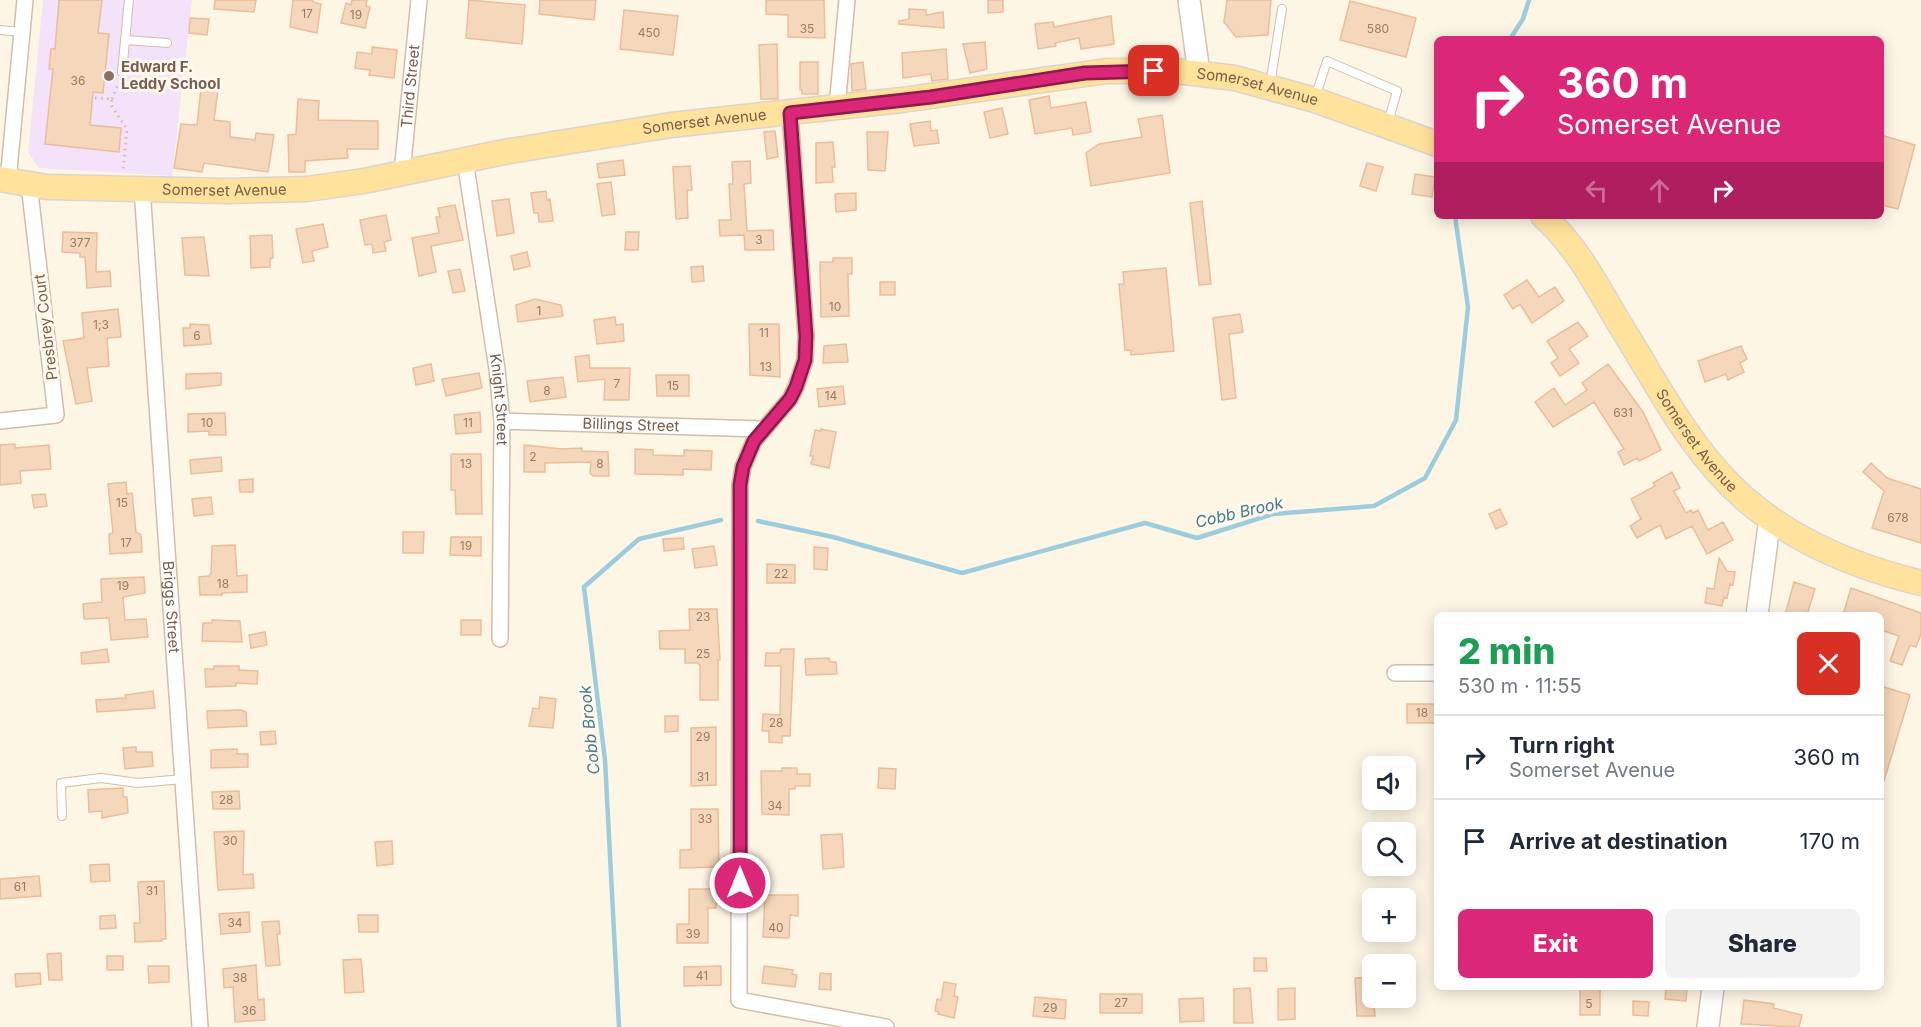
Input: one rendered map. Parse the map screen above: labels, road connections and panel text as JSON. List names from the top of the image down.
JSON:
{
  "streets": {
    "main road": ["Somerset Avenue"],
    "street": [
      "Third Street",
      "Presbrey Court",
      "Knight Street",
      "Billings Street",
      "Briggs Street"
    ]
  },
  "crossings": [
    ["Third Street", "Somerset Avenue"],
    ["Somerset Avenue", "Presbrey Court"],
    ["Somerset Avenue", "Knight Street"],
    ["Somerset Avenue", "Briggs Street"],
    ["Knight Street", "Billings Street"]
  ],
  "water": ["Cobb Brook"],
  "places": ["Edward F. Leddy School"],
  "house_numbers": [
    "17",
    "19",
    "35",
    "580",
    "450",
    "36",
    "3",
    "377",
    "10",
    "1",
    "1;3",
    "11",
    "6",
    "13",
    "7",
    "15",
    "8",
    "14",
    "631",
    "10",
    "11",
    "2",
    "13",
    "8",
    "15",
    "678",
    "17",
    "19",
    "22",
    "18",
    "19",
    "23",
    "25",
    "18",
    "28",
    "29",
    "31",
    "28",
    "34",
    "33",
    "30",
    "61",
    "31",
    "34",
    "40",
    "39",
    "41",
    "38",
    "27",
    "5",
    "29",
    "36"
  ],
  "page": {
    "turn": ["360 m", "Somerset Avenue"],
    "heading": ["2 min", "530 m · 11:55"],
    "list": [
      {
        "name": "Turn right",
        "note": "Somerset Avenue",
        "value": "360 m"
      },
      {
        "name": "Arrive at destination",
        "value": "170 m"
      }
    ],
    "map_buttons": ["+", "−"],
    "buttons": ["Exit", "Share"]
  }
}
